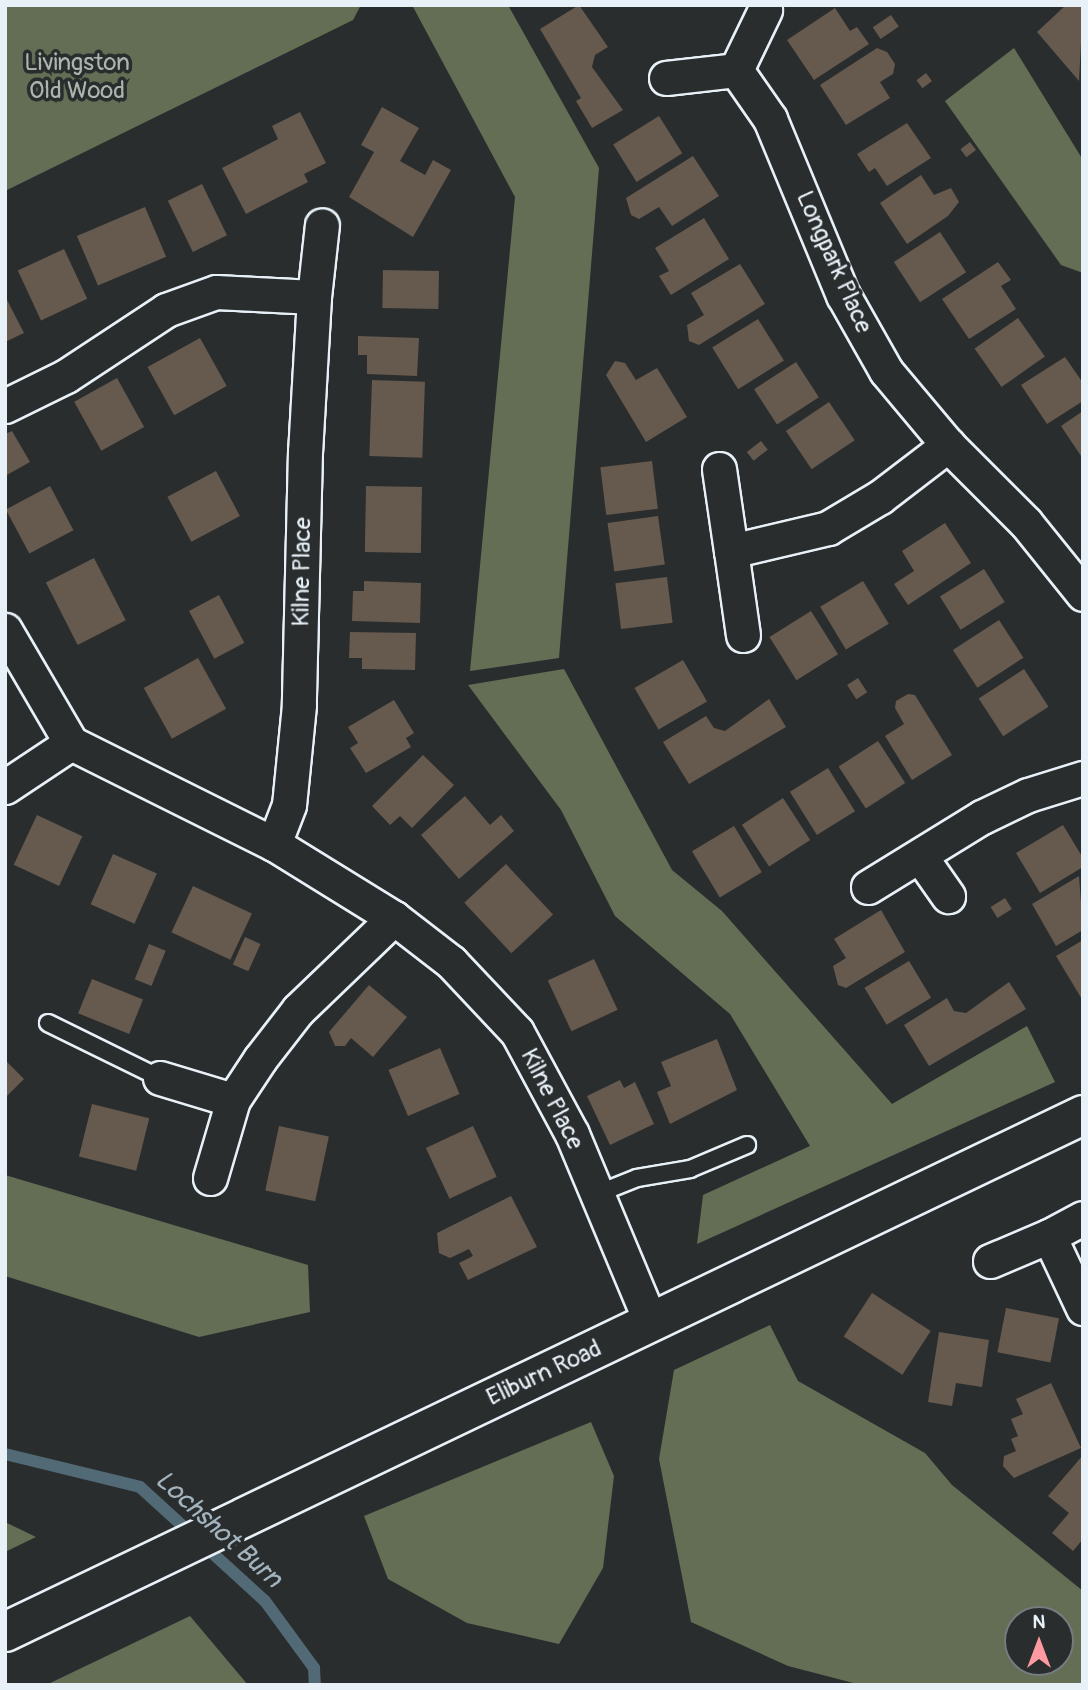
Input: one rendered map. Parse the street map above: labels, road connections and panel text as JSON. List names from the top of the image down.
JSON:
{
  "streets": {
    "street": ["Longpark Place", "Kilne Place", "Eliburn Road"]
  },
  "crossings": [
    ["Kilne Place", "Eliburn Road"]
  ],
  "water": ["Lochshot Burn"],
  "parks": ["Livingston Old Wood"],
  "north": "top"
}
